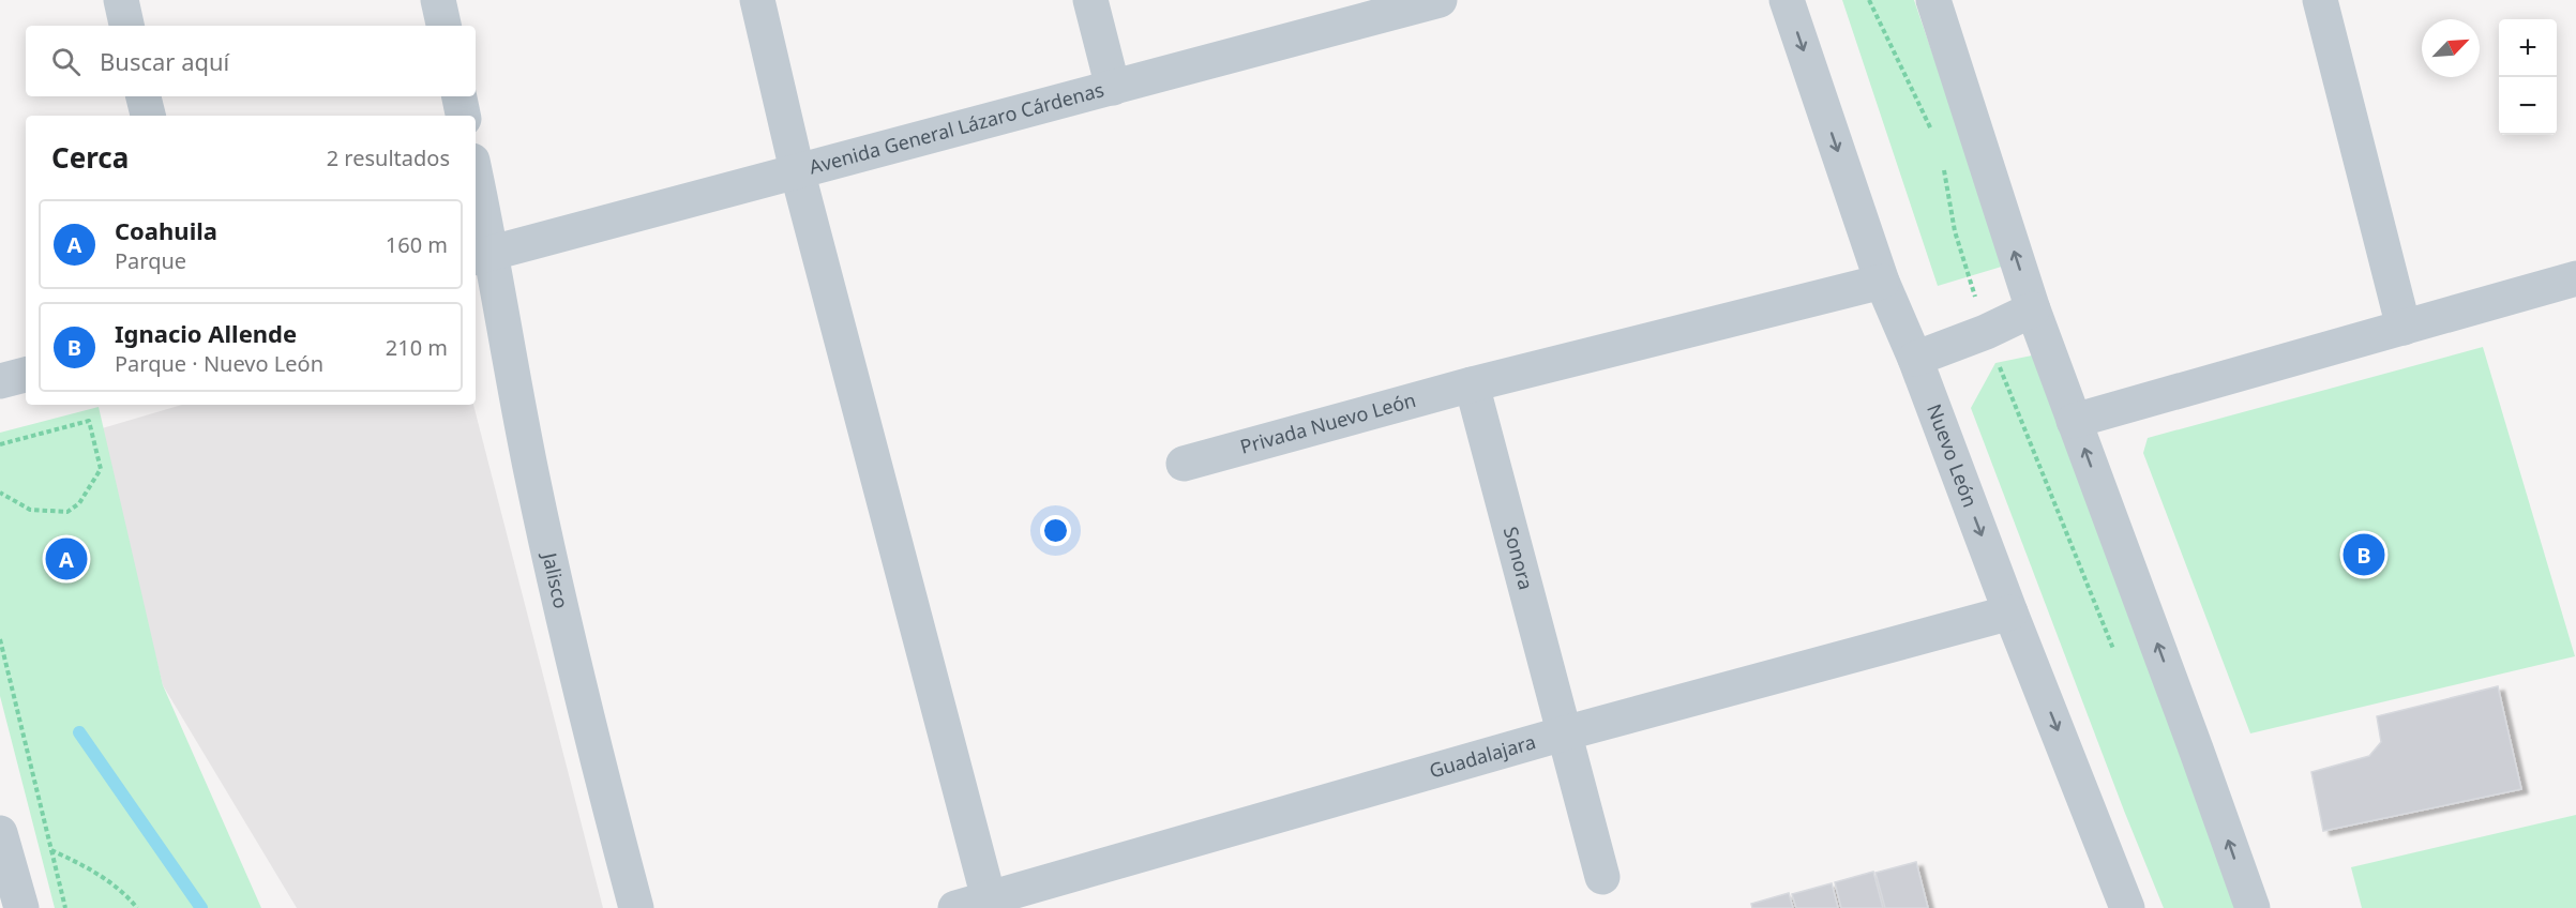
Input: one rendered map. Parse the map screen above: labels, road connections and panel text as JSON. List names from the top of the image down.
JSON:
{
  "streets": {
    "street": [
      "Avenida General Lázaro Cárdenas",
      "Privada Nuevo León",
      "Nuevo León",
      "Sonora",
      "Jalisco",
      "Guadalajara"
    ]
  },
  "crossings": [
    ["Avenida General Lázaro Cárdenas", "Jalisco"],
    ["Privada Nuevo León", "Nuevo León"],
    ["Privada Nuevo León", "Sonora"],
    ["Nuevo León", "Guadalajara"],
    ["Sonora", "Guadalajara"]
  ],
  "north": "top right",
  "page": {
    "map_buttons": ["+", "−"],
    "search": "Buscar aquí",
    "heading": ["Cerca", "2 resultados"],
    "list": [
      {
        "mark": "A",
        "name": "Coahuila",
        "note": "Parque",
        "value": "160 m"
      },
      {
        "mark": "B",
        "name": "Ignacio Allende",
        "note": "Parque · Nuevo León",
        "value": "210 m"
      }
    ],
    "pins": ["B", "A"]
  }
}
